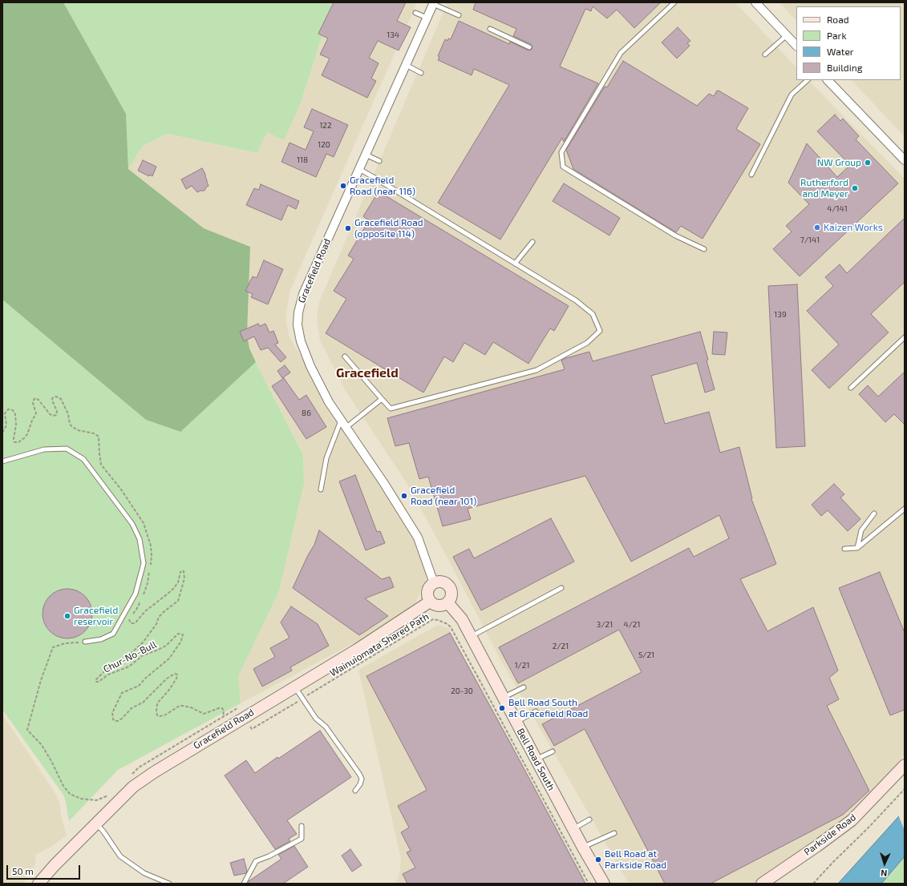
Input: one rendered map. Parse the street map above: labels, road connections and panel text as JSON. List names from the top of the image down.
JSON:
{
  "streets": {
    "main road": ["Gracefield Road", "Bell Road South", "Parkside Road"],
    "path": ["Wainuiomata Shared Path", "Chur-No-Bull"]
  },
  "crossings": [
    ["Gracefield Road", "Bell Road South"]
  ],
  "districts": ["Gracefield"],
  "places": [
    "NW Group",
    "Gracefield Road (near 116)",
    "Rutherford and Meyer",
    "Kaizen Works",
    "Gracefield Road (opposite 114)",
    "Gracefield Road (near 101)",
    "Gracefield reservoir",
    "Bell Road South at Gracefield Road",
    "Bell Road at Parkside Road"
  ],
  "house_numbers": [
    "134",
    "122",
    "120",
    "118",
    "4/141",
    "7/141",
    "139",
    "86",
    "3/21",
    "4/21",
    "2/21",
    "5/21",
    "1/21",
    "20-30"
  ],
  "legend": [
    "Road",
    "Park",
    "Water",
    "Building"
  ],
  "scale_bar": "50 m",
  "north": "bottom"
}
